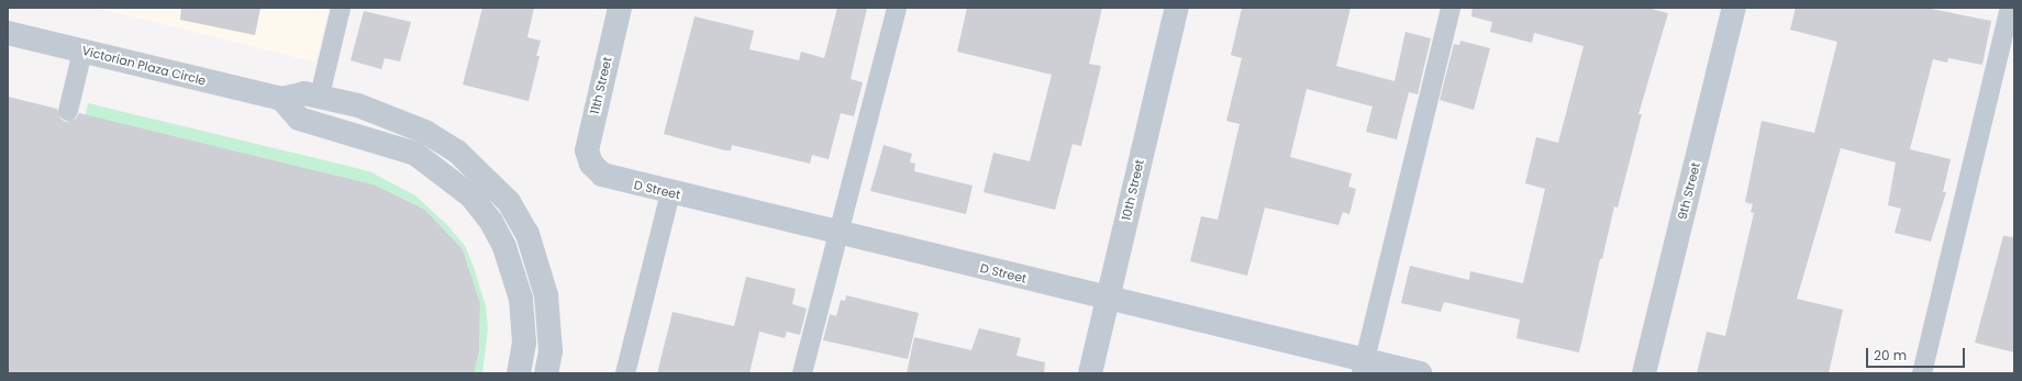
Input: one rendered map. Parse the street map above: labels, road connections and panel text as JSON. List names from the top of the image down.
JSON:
{
  "streets": {
    "street": [
      "Victorian Plaza Circle",
      "11th Street",
      "D Street",
      "10th Street",
      "9th Street"
    ]
  },
  "crossings": [
    ["11th Street", "D Street"],
    ["D Street", "10th Street"]
  ],
  "scale_bar": "20 m"
}
